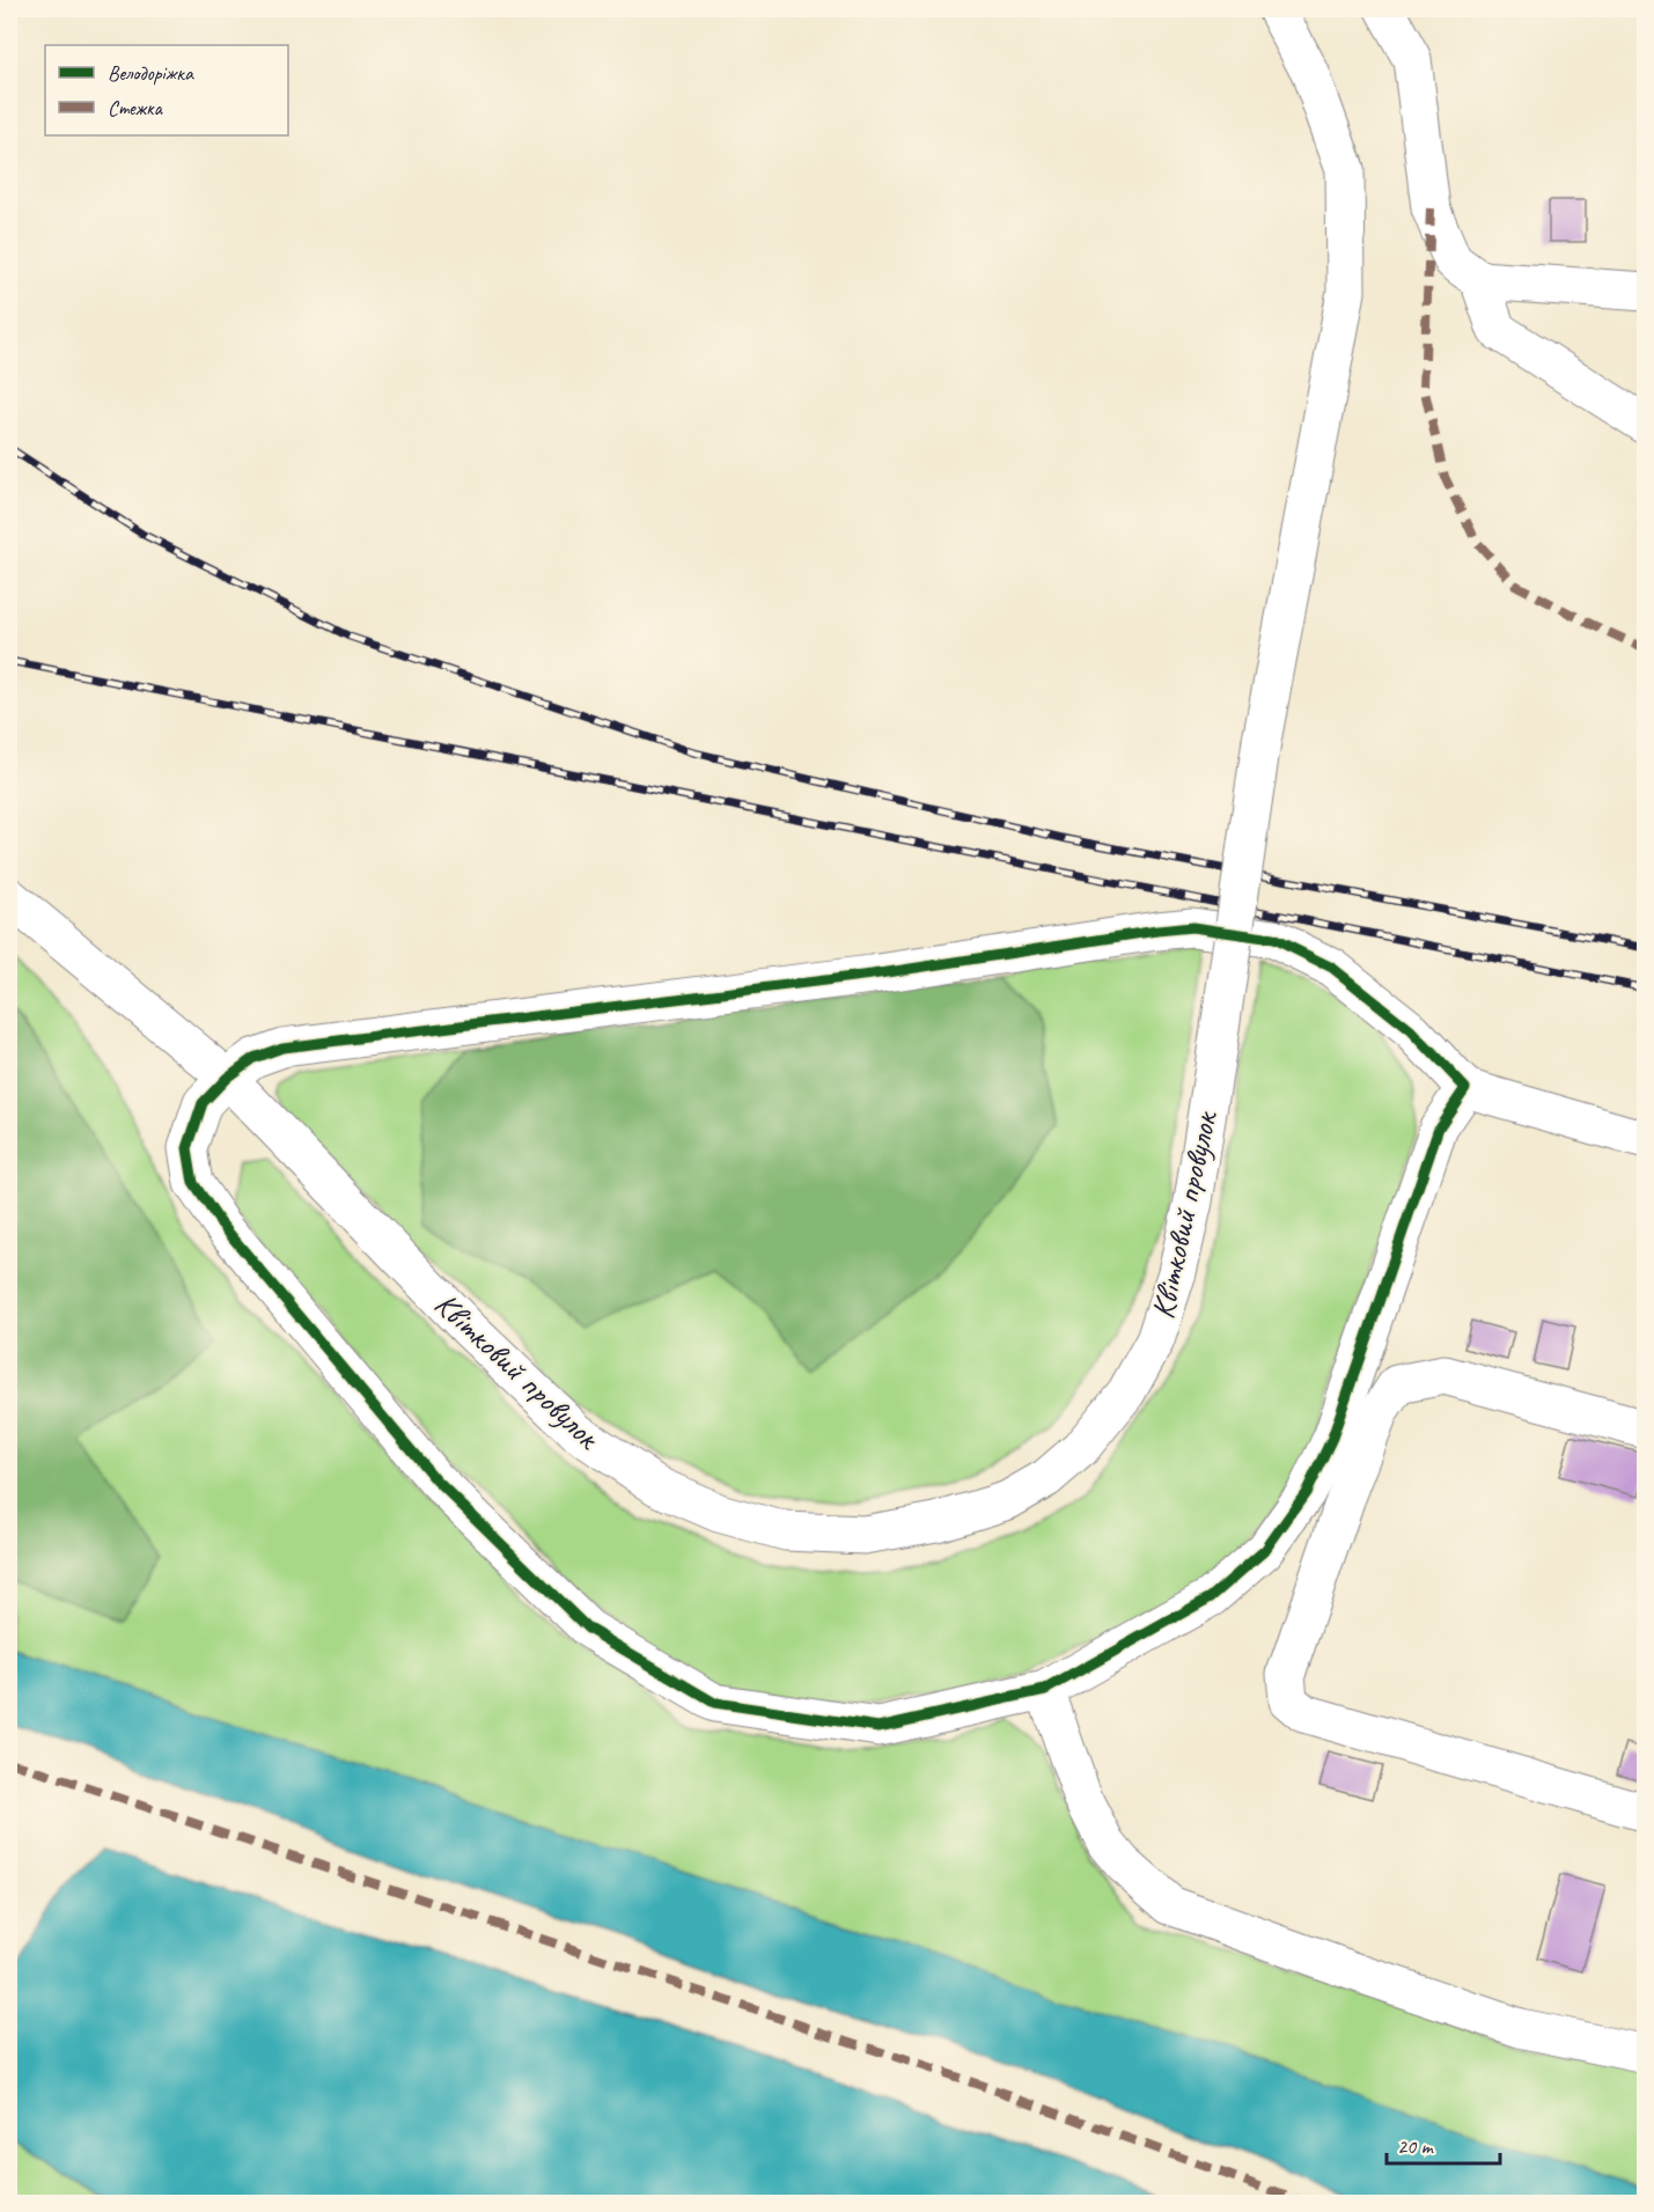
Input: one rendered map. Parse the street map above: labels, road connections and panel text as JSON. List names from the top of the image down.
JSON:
{
  "streets": {
    "street": ["Квітковий провулок"]
  },
  "legend": ["Велодоріжка", "Стежка"],
  "scale_bar": "20 m"
}
